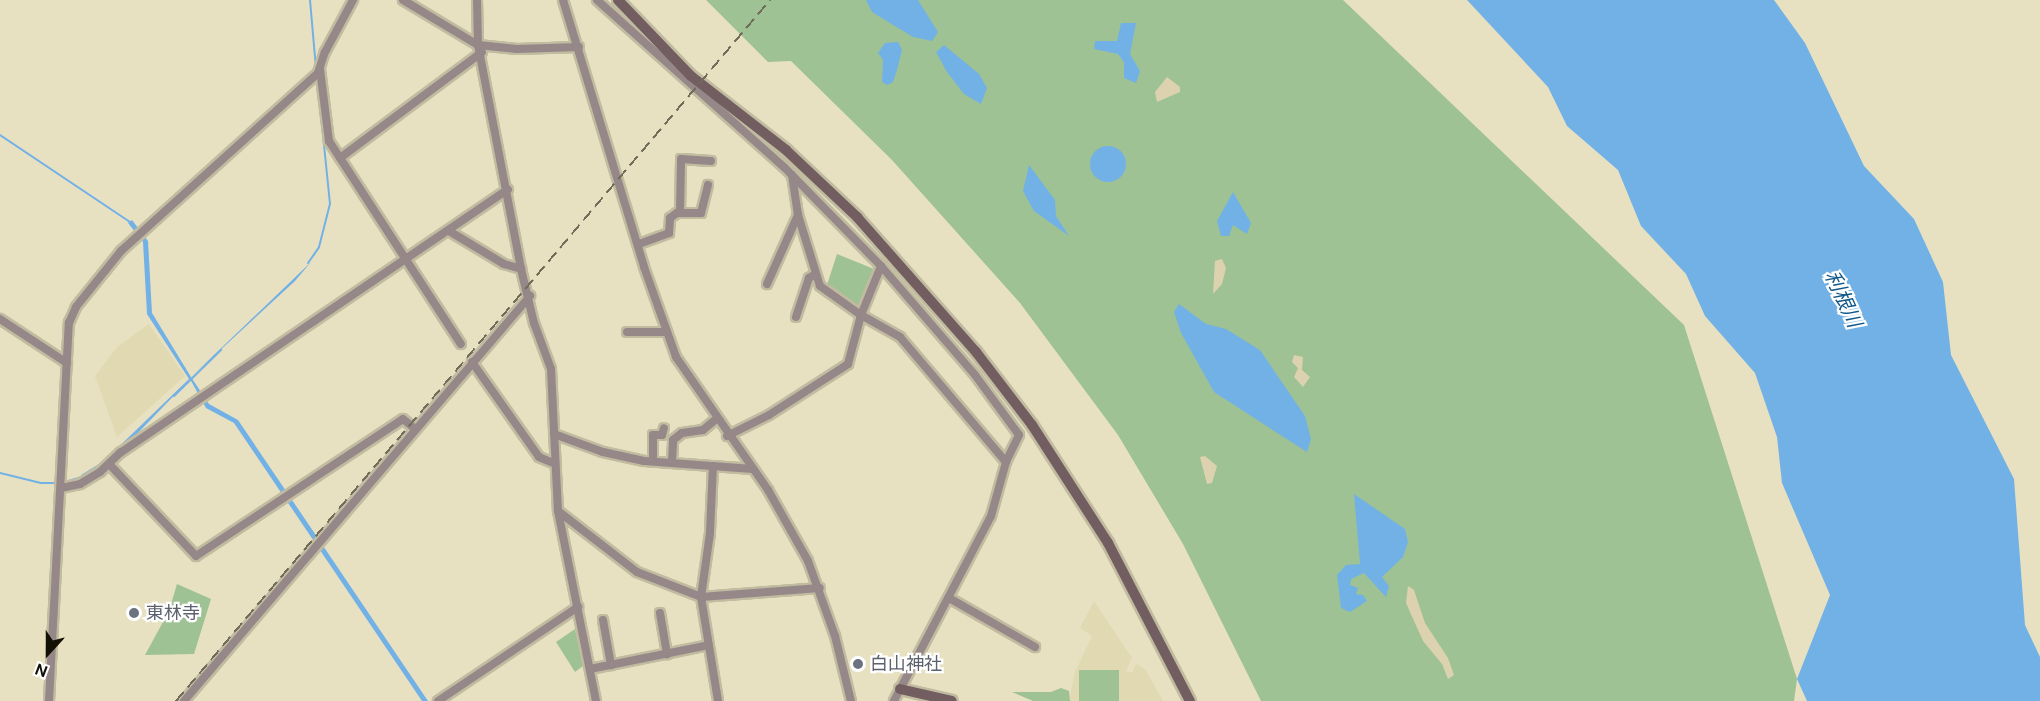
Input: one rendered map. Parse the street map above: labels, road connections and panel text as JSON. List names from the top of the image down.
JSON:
{
  "water": ["利根川"],
  "places": ["東林寺", "白山神社"],
  "north": "bottom"
}
